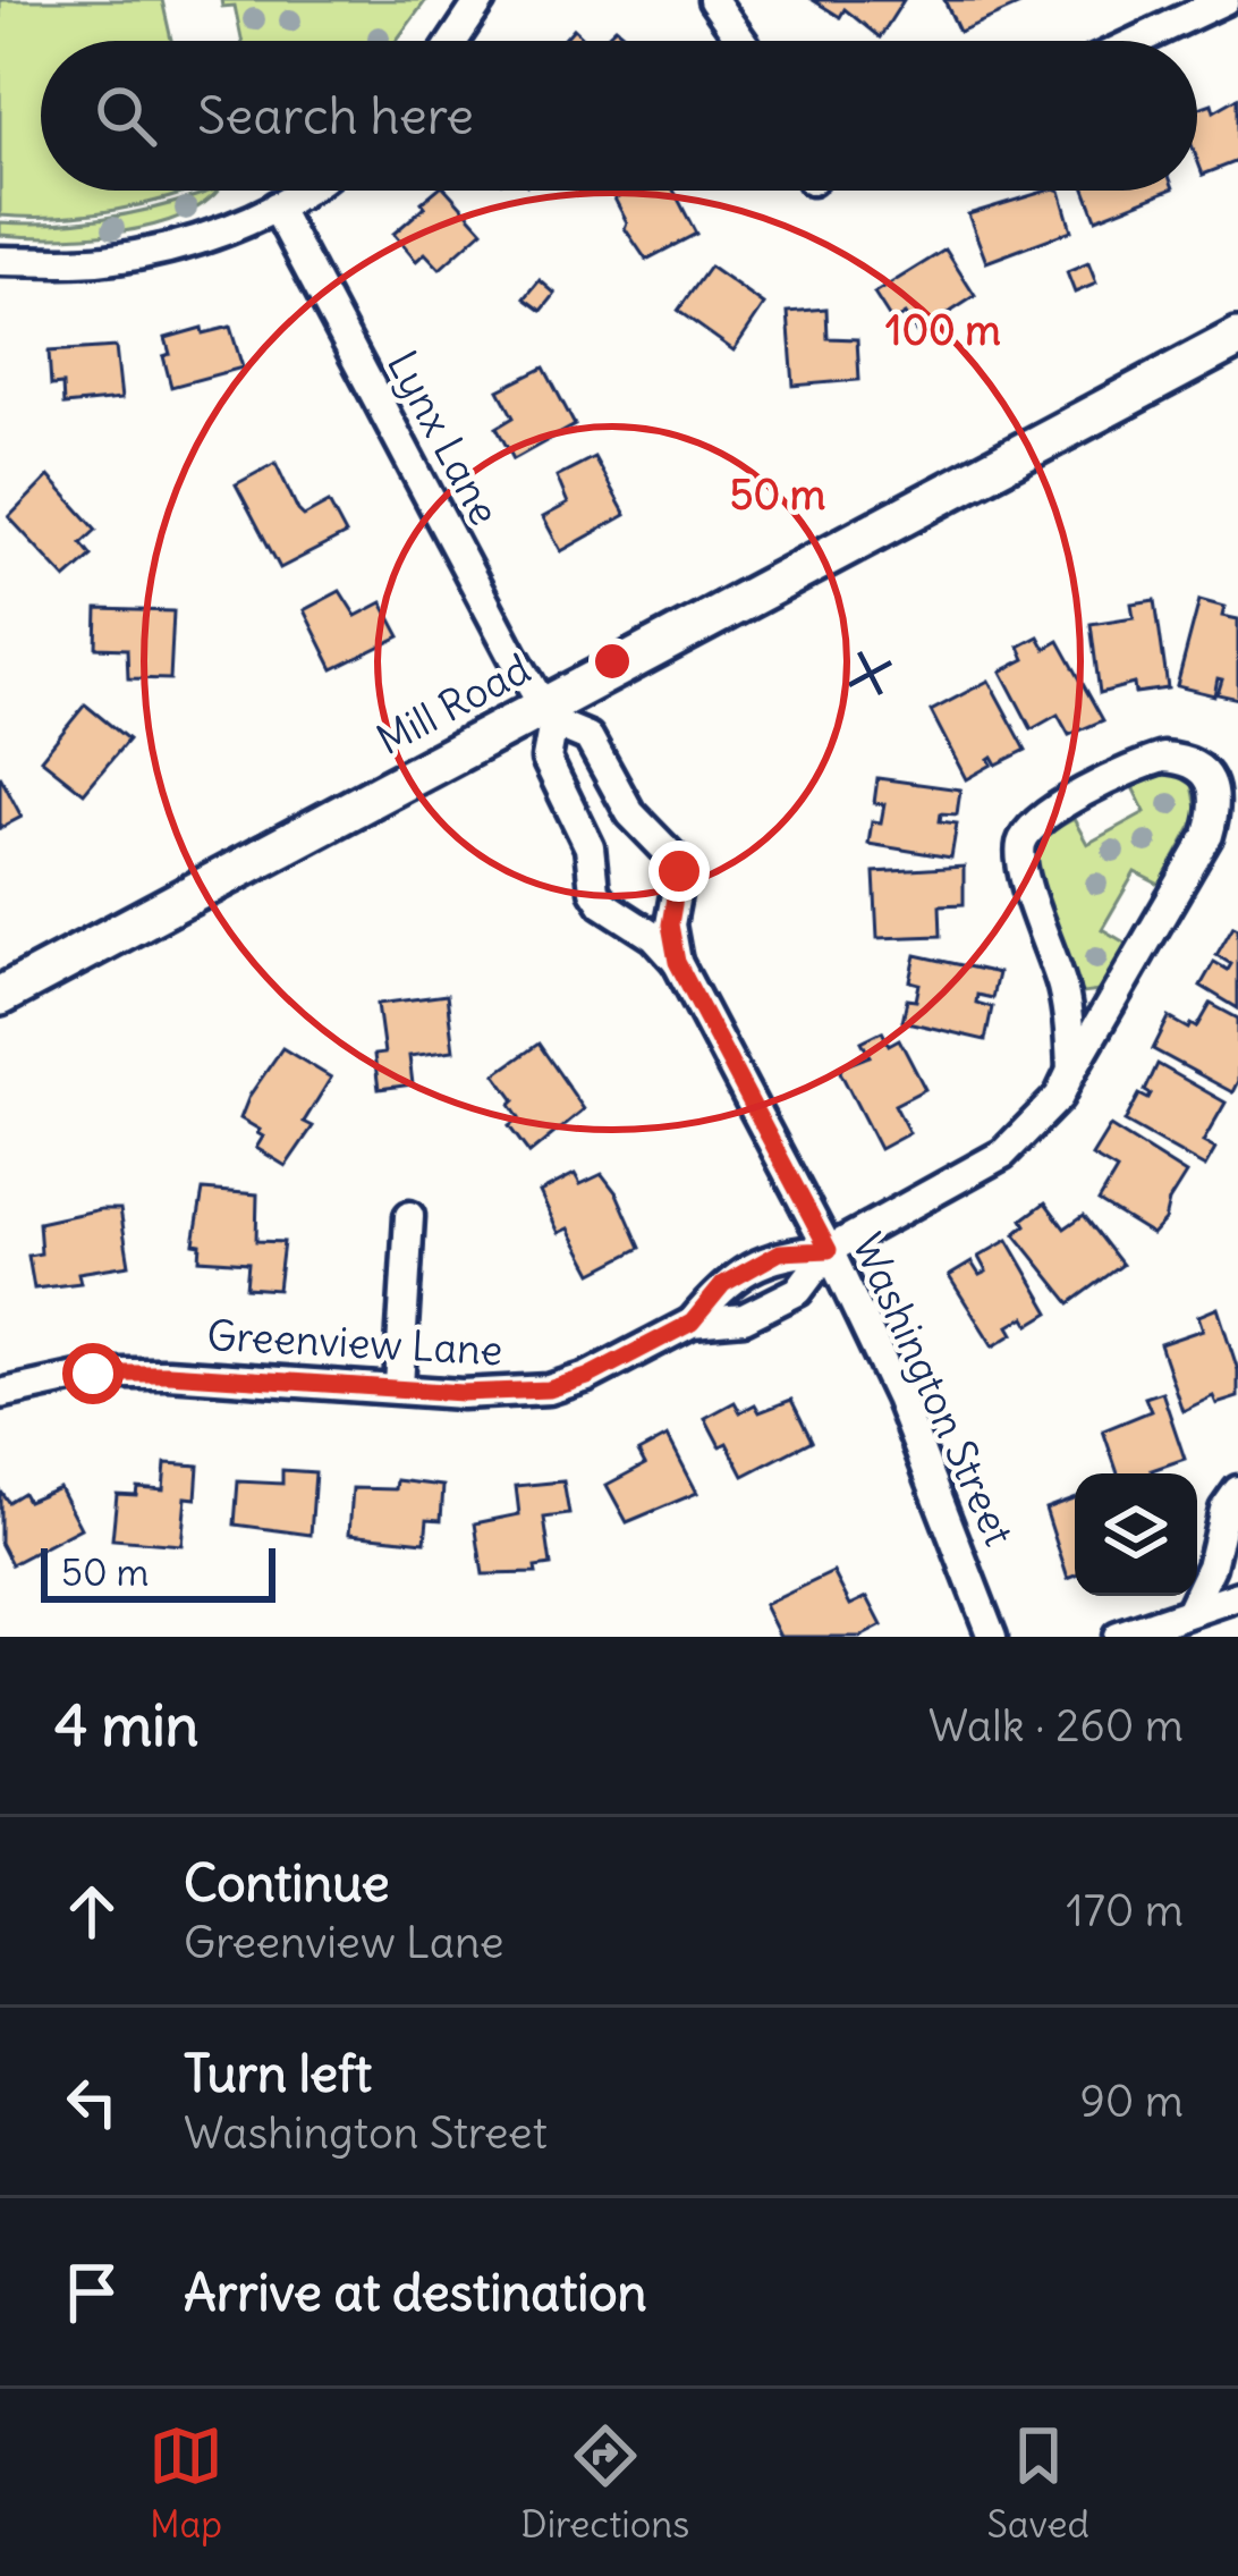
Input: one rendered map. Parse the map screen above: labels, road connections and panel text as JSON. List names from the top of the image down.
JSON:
{
  "streets": {
    "street": [
      "Lynx Lane",
      "Mill Road",
      "Greenview Lane",
      "Washington Street"
    ]
  },
  "crossings": [
    ["Lynx Lane", "Mill Road"],
    ["Lynx Lane", "Washington Street"],
    ["Mill Road", "Washington Street"],
    ["Greenview Lane", "Washington Street"]
  ],
  "scale_bar": "50 m",
  "page": {
    "search": "Search here",
    "scale": "50 m",
    "heading": ["4 min", "Walk · 260 m"],
    "list": [
      ["Continue", "Greenview Lane", "170 m"],
      ["Turn left", "Washington Street", "90 m"],
      "Arrive at destination"
    ],
    "nav": ["Map", "Directions", "Saved"]
  },
  "rings": ["100 m", "50 m"]
}
